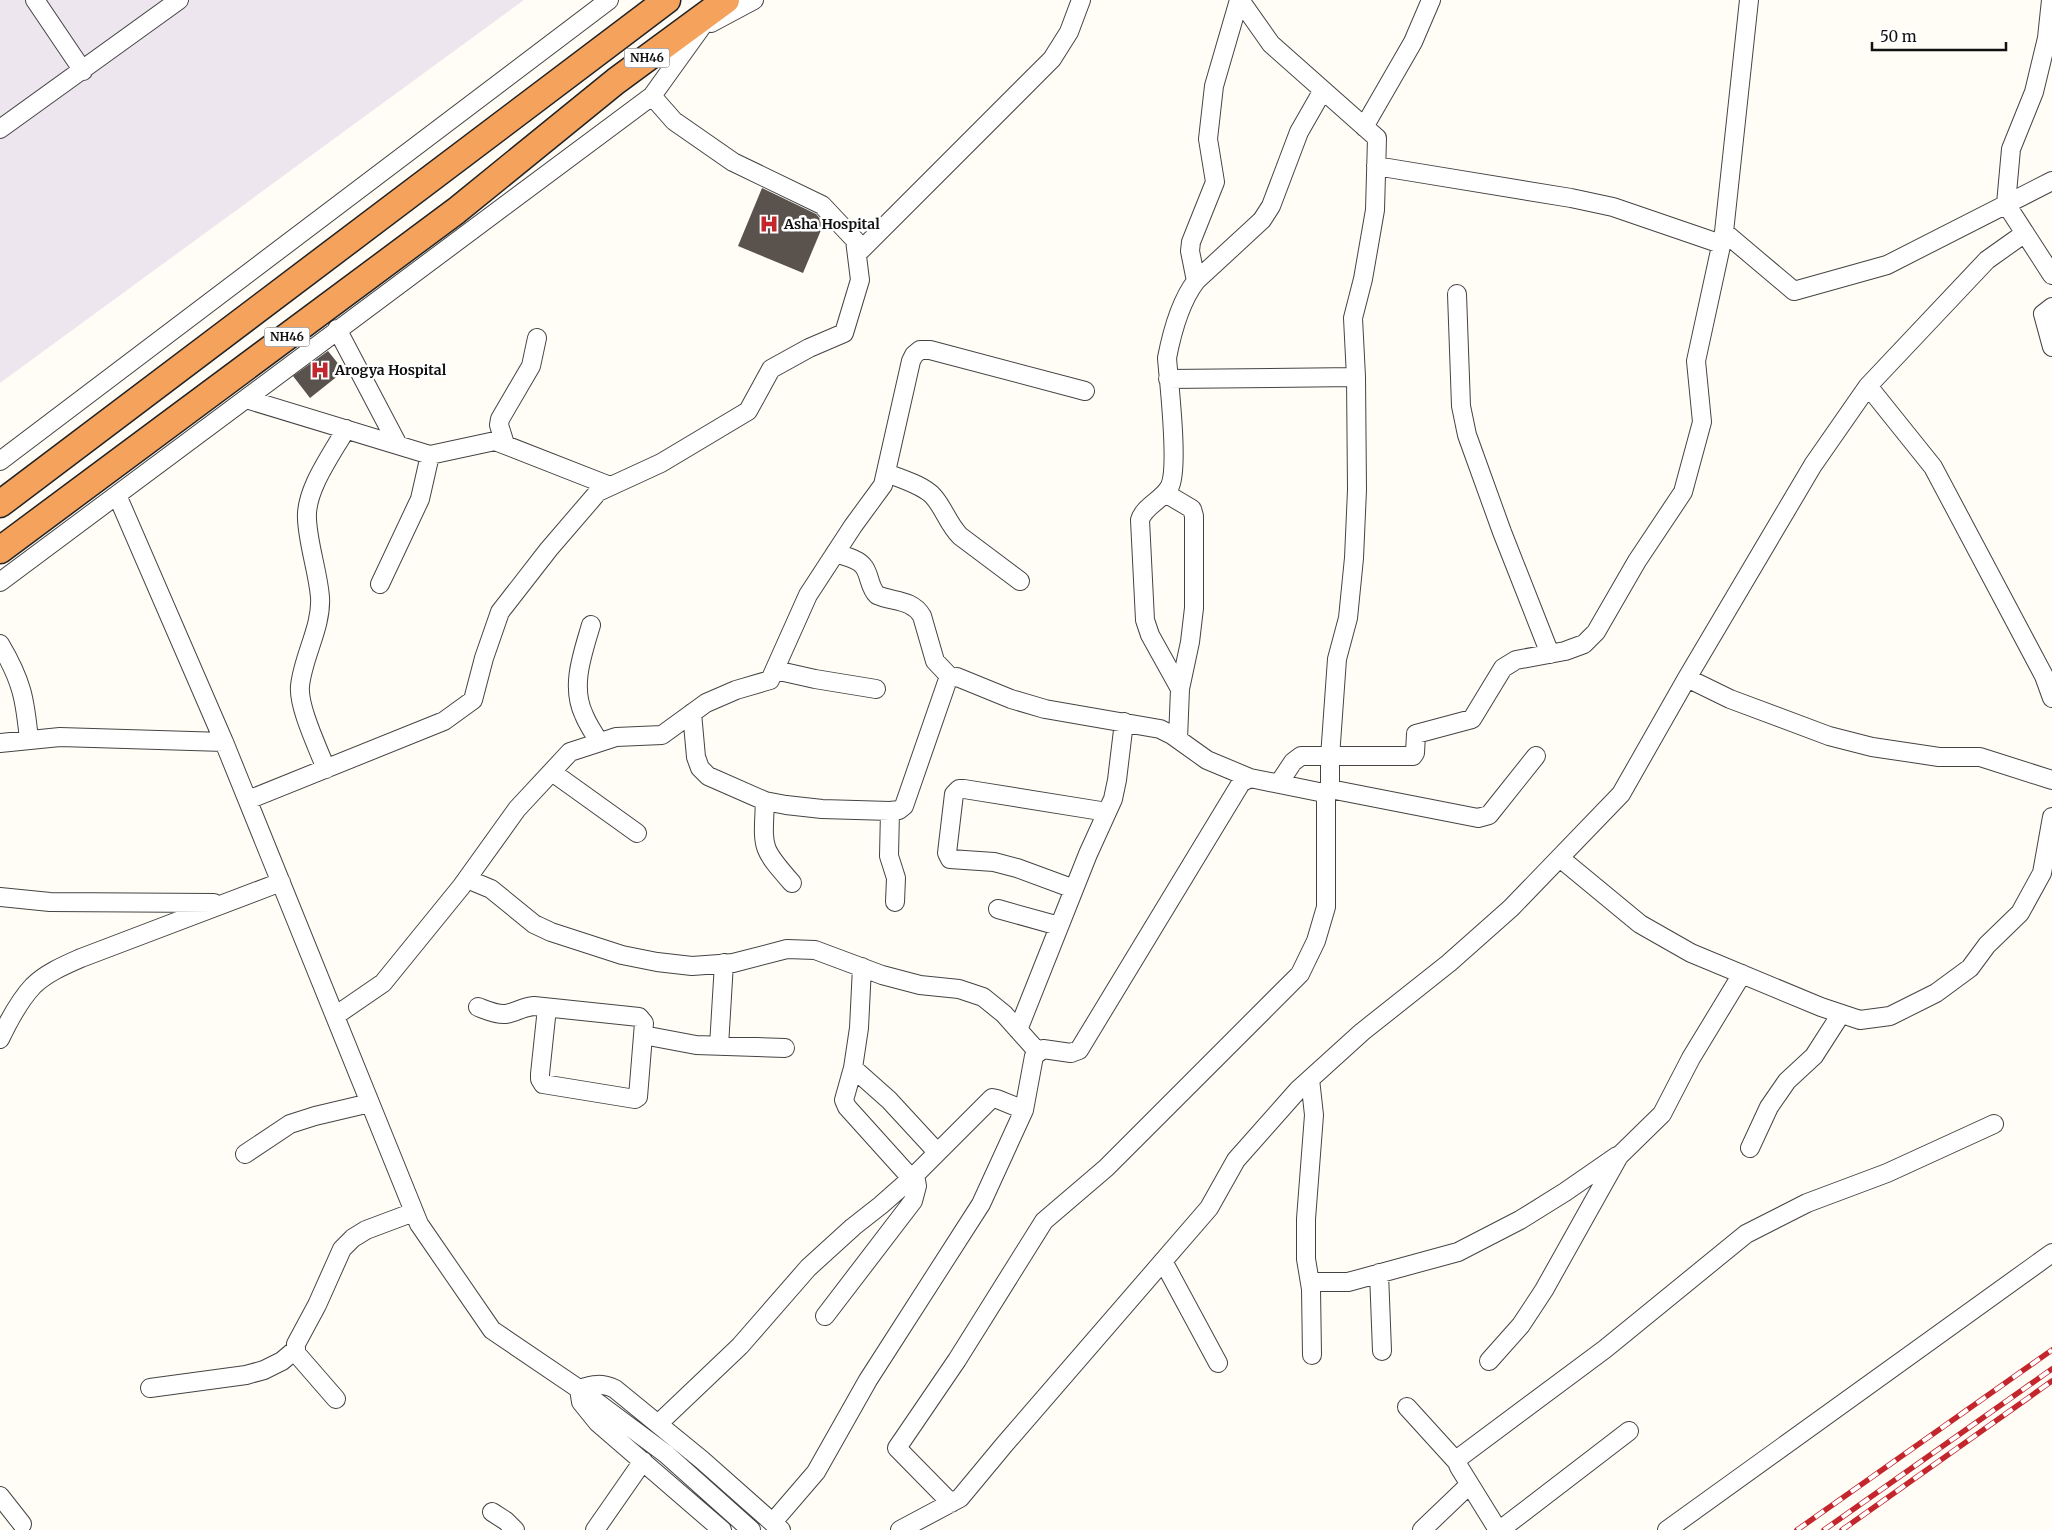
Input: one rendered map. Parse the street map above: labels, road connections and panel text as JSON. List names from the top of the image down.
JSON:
{
  "streets": {
    "highway": ["NH46"]
  },
  "places": {
    "hospital": ["Asha Hospital", "Arogya Hospital"]
  },
  "scale_bar": "50 m"
}
